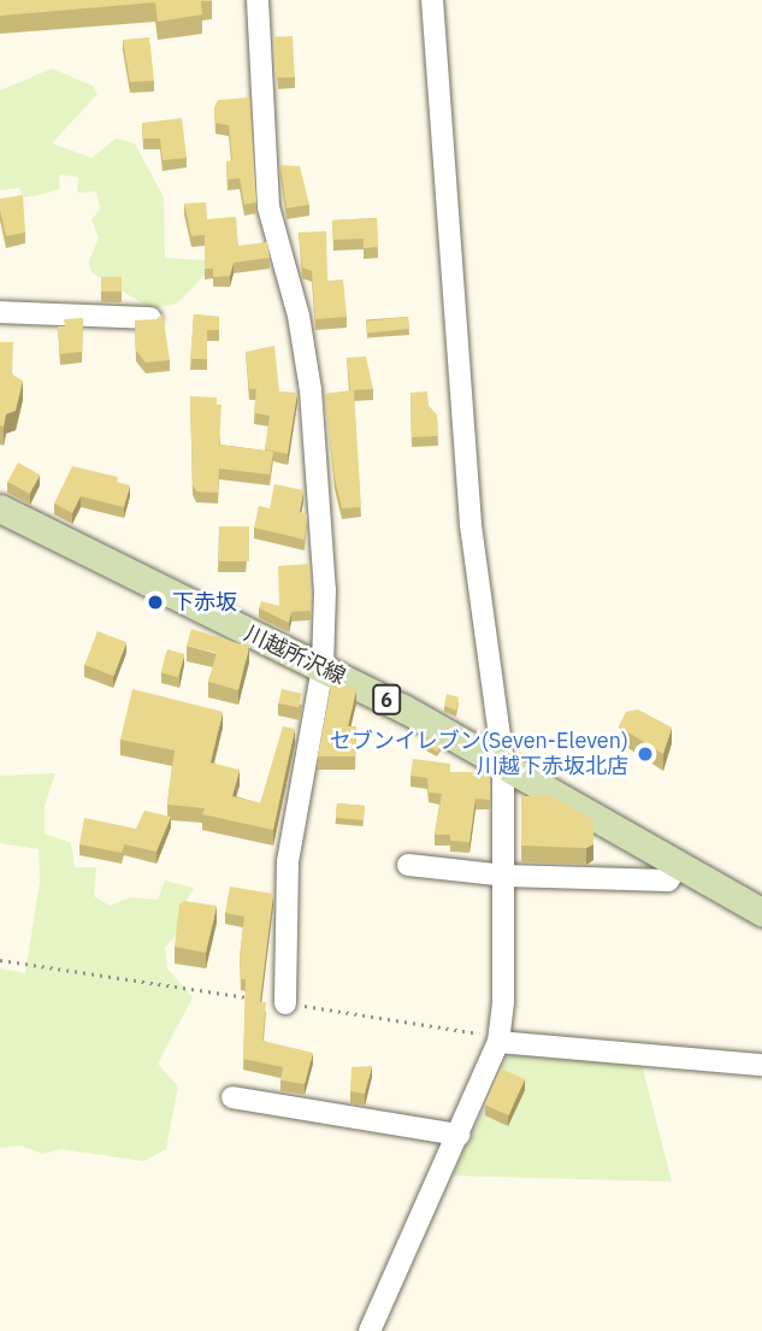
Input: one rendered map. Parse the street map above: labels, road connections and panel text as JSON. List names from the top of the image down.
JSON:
{
  "streets": {
    "main road": ["川越所沢線", "6"]
  },
  "places": ["下赤坂", "セブンイレブン(Seven-Eleven) 川越下赤坂北店"]
}
